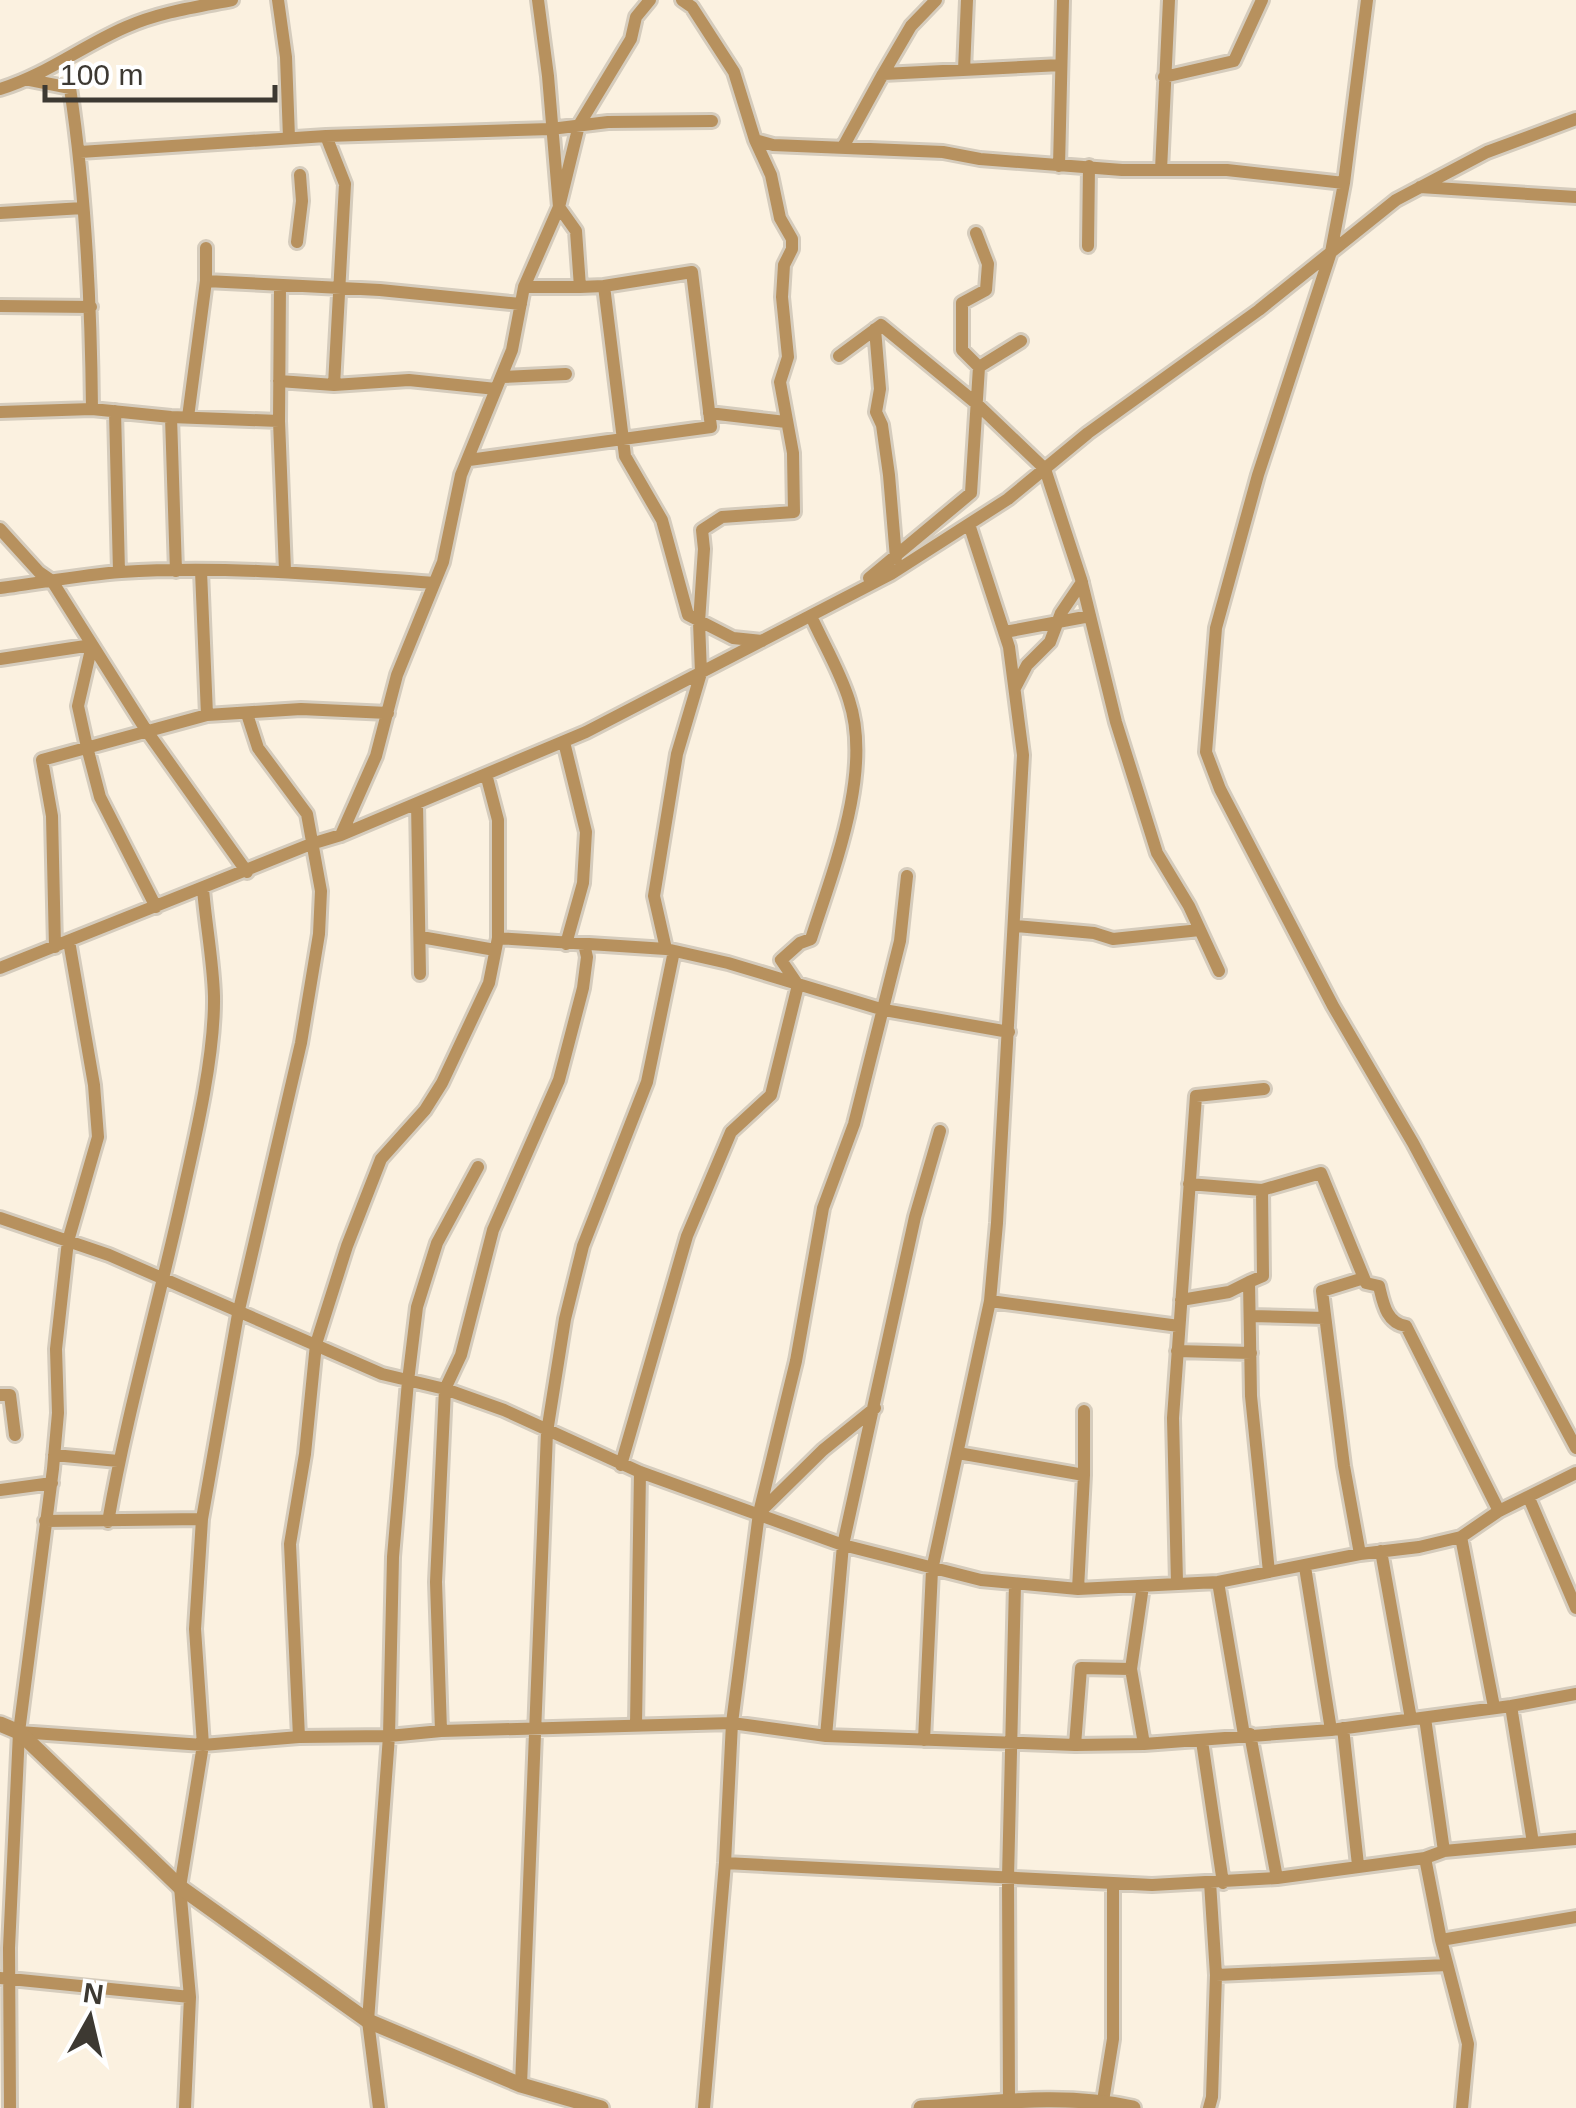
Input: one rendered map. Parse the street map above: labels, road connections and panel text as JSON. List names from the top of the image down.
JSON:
{
  "scale_bar": "100 m",
  "north": "top"
}
